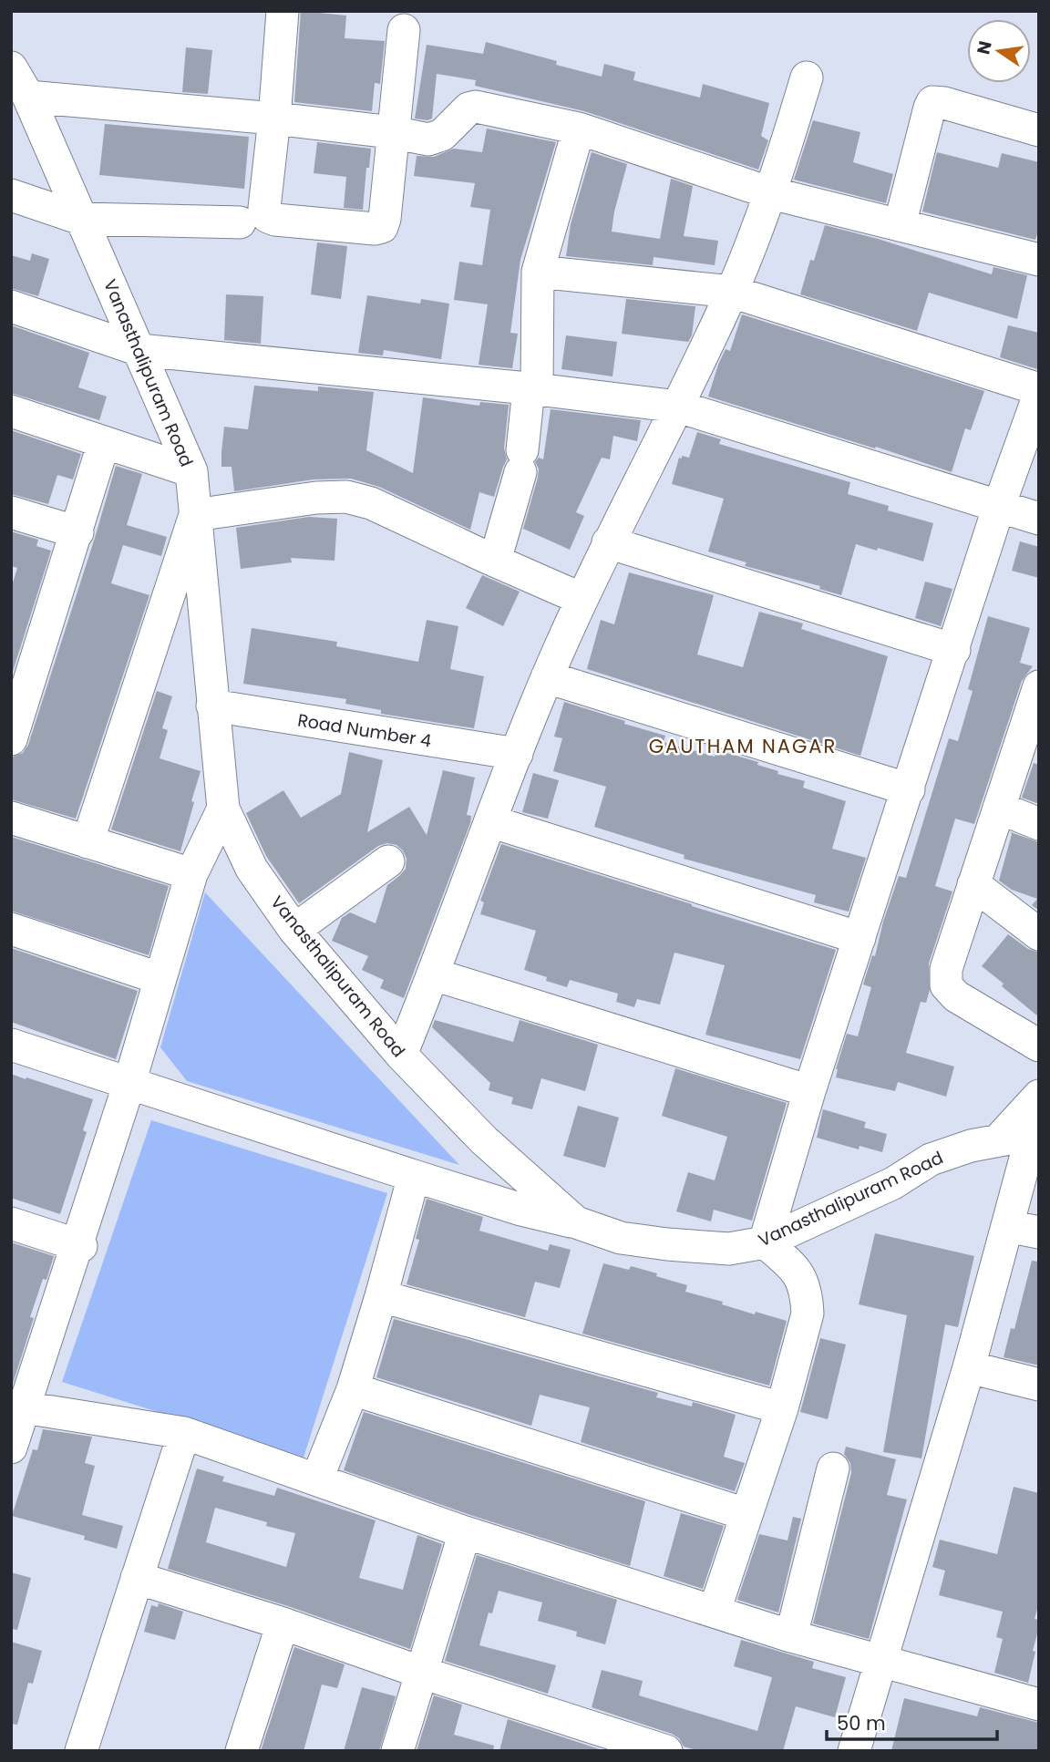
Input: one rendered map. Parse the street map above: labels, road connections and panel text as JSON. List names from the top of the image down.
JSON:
{
  "streets": {
    "street": ["Vanasthalipuram Road", "Road Number 4"]
  },
  "crossings": [
    ["Vanasthalipuram Road", "Road Number 4"]
  ],
  "districts": ["GAUTHAM NAGAR"],
  "scale_bar": "50 m",
  "north": "left"
}
